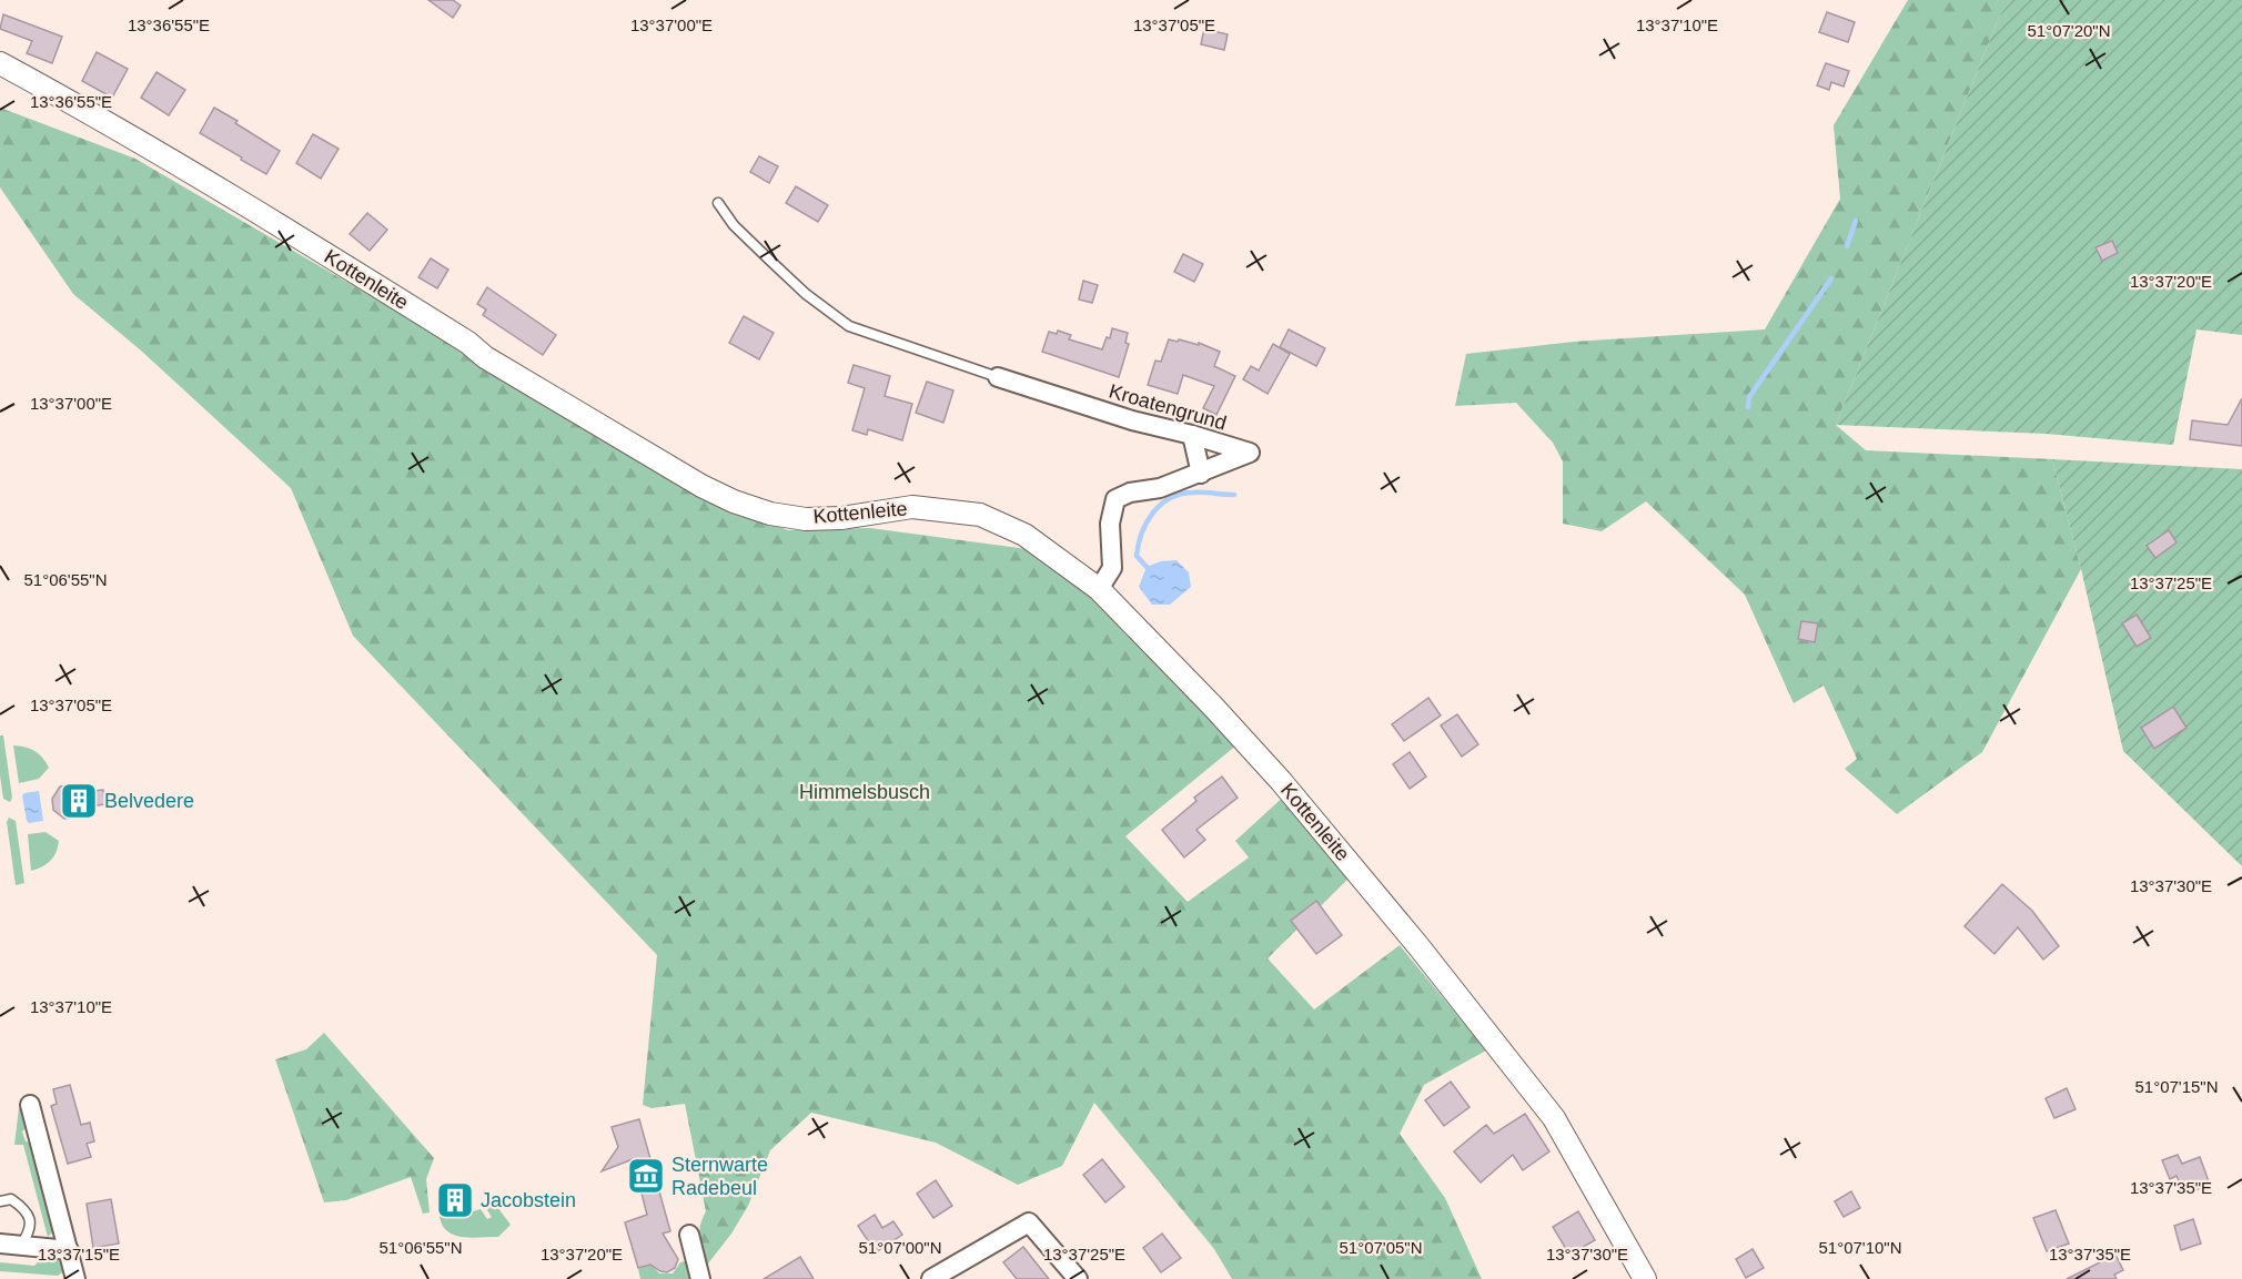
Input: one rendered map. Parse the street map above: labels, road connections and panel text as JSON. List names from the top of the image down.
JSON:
{
  "streets": {
    "street": ["Kottenleite", "Kroatengrund"]
  },
  "crossings": [
    ["Kottenleite", "Kroatengrund"]
  ],
  "parks": ["Himmelsbusch"],
  "places": {
    "building": ["Belvedere", "Jacobstein"],
    "museum": ["Sternwarte Radebeul"]
  },
  "coordinates": [
    "13°36'55\"E",
    "13°37'10\"E",
    "13°37'00\"E",
    "13°37'05\"E",
    "51°07'20\"N",
    "13°37'20\"E",
    "51°06'55\"N",
    "13°37'25\"E",
    "13°37'30\"E",
    "51°07'15\"N",
    "13°37'35\"E",
    "51°07'00\"N",
    "51°07'05\"N",
    "51°07'10\"N",
    "13°37'15\"E"
  ]
}
